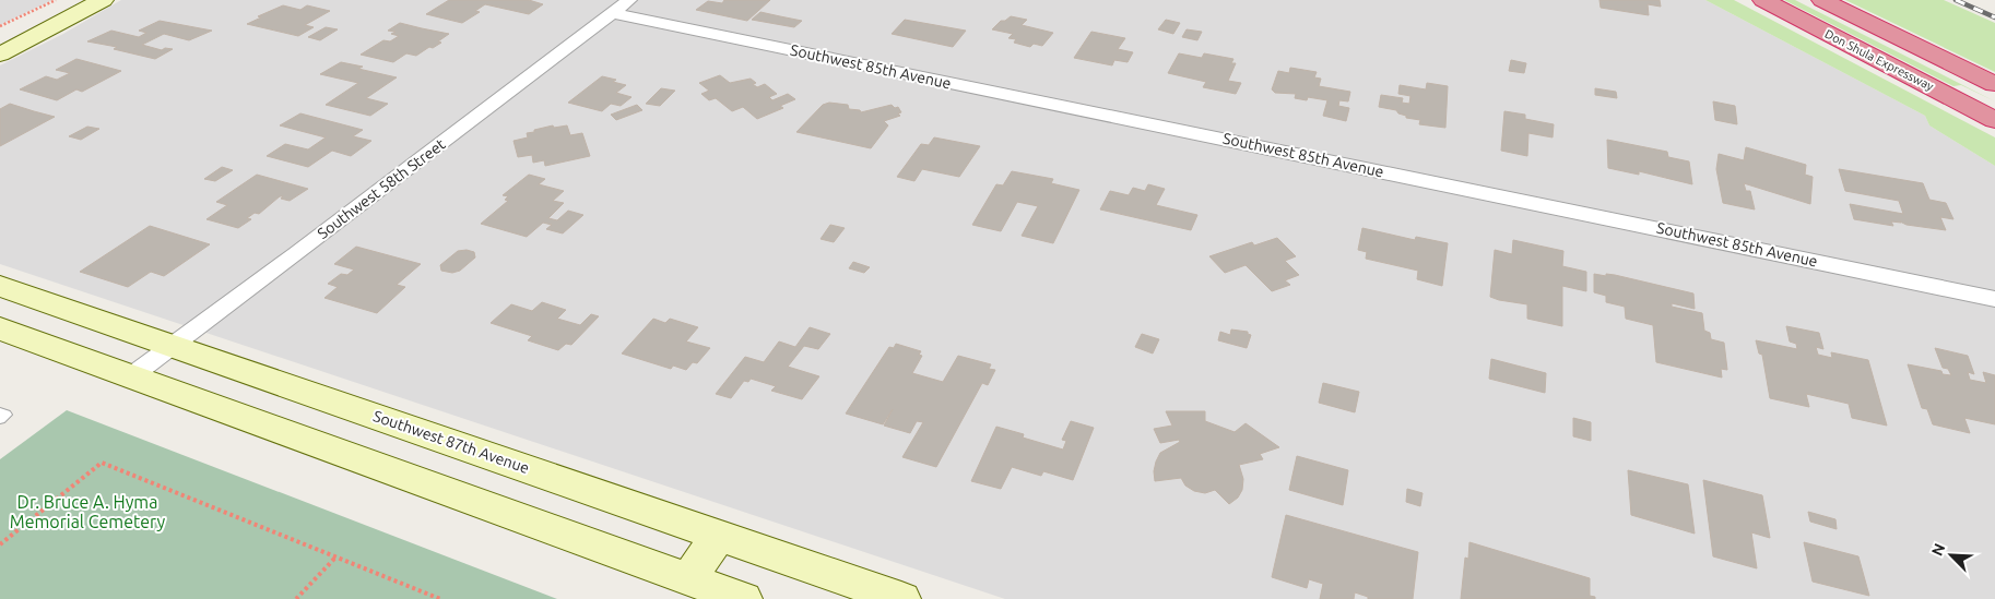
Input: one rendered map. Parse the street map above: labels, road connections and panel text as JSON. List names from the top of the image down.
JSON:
{
  "streets": {
    "highway": ["Don Shula Expressway"],
    "main road": ["Southwest 87th Avenue"],
    "street": ["Southwest 85th Avenue", "Southwest 58th Street"]
  },
  "crossings": [
    ["Southwest 85th Avenue", "Southwest 58th Street"],
    ["Southwest 58th Street", "Southwest 87th Avenue"]
  ],
  "parks": ["Dr. Bruce A. Hyma Memorial Cemetery"],
  "north": "top left"
}
